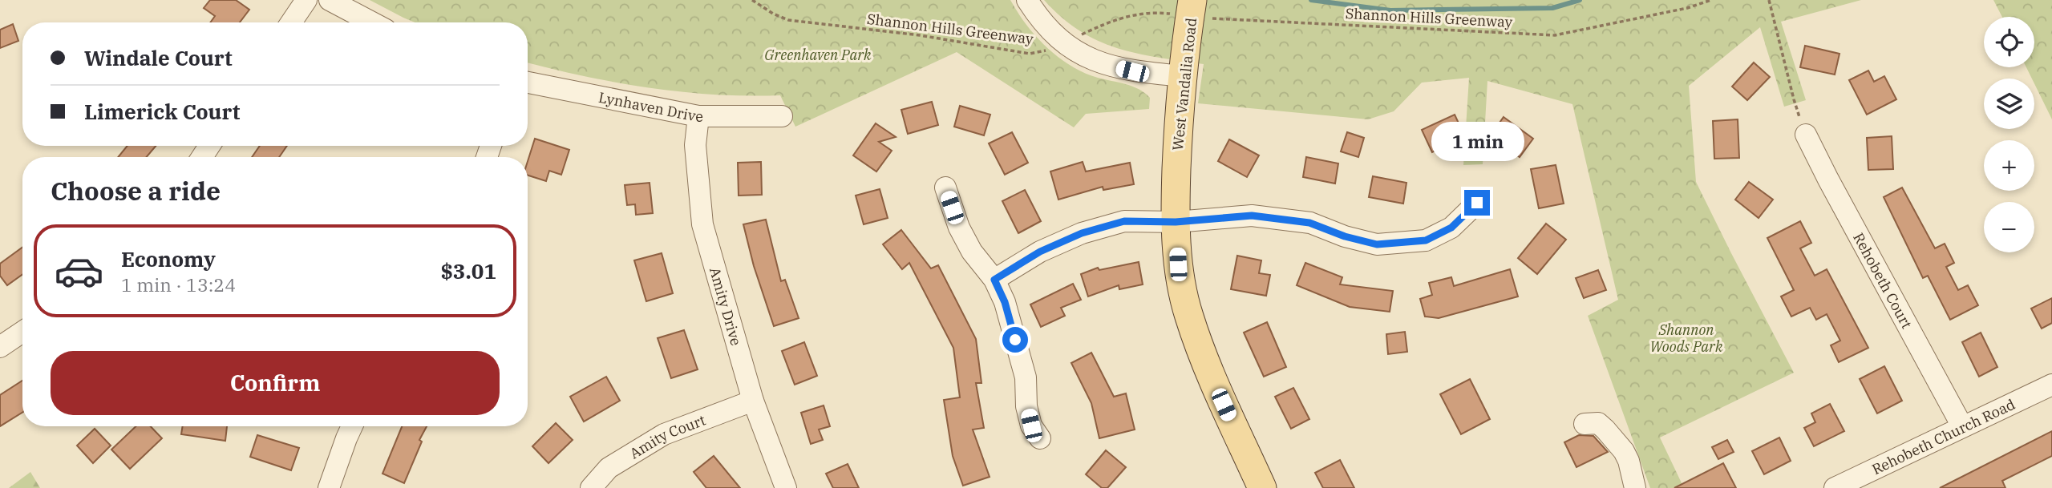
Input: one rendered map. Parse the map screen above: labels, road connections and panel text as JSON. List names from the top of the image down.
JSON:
{
  "streets": {
    "main road": ["West Vandalia Road"],
    "street": [
      "Lynhaven Drive",
      "Rehobeth Court",
      "Amity Drive",
      "Rehobeth Church Road",
      "Amity Court"
    ],
    "path": ["Shannon Hills Greenway"]
  },
  "crossings": [
    ["Shannon Hills Greenway", "West Vandalia Road"],
    ["Lynhaven Drive", "Amity Drive"],
    ["Rehobeth Court", "Rehobeth Church Road"],
    ["Amity Drive", "Amity Court"]
  ],
  "parks": ["Greenhaven Park", "Shannon Woods Park"],
  "page": {
    "map_buttons": ["+", "−"],
    "banner": ["Windale Court", "Limerick Court"],
    "bubble": "1 min",
    "heading": "Choose a ride",
    "list": [
      {
        "name": "Economy",
        "note": "1 min · 13:24",
        "value": "$3.01"
      }
    ],
    "buttons": "Confirm"
  }
}
